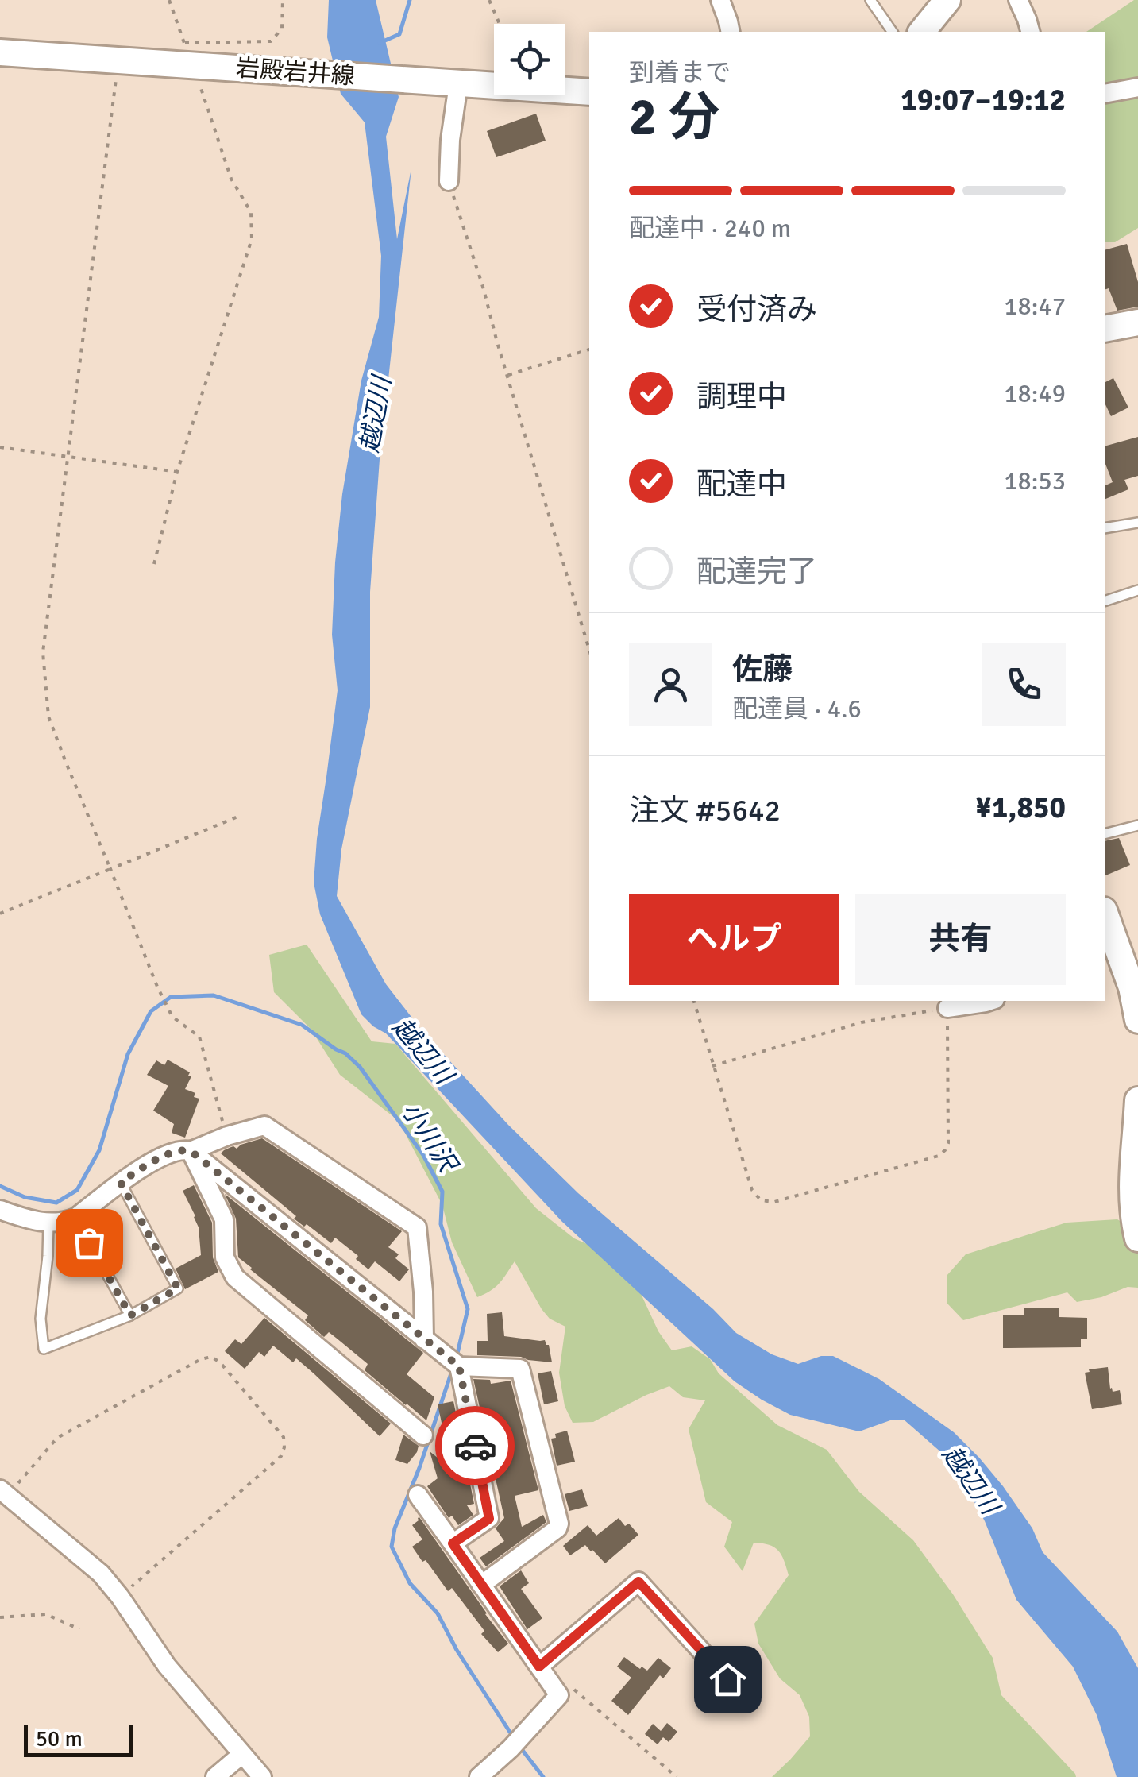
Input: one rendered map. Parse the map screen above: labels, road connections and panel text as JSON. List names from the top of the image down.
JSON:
{
  "streets": {
    "main road": ["岩殿岩井線"]
  },
  "water": ["越辺川", "小川沢"],
  "scale_bar": "50 m",
  "page": {
    "heading": ["2 分", "到着まで", "19:07–19:12"],
    "panel": [
      "佐藤",
      "配達員 · 4.6",
      "注文 #5642",
      "¥1,850"
    ],
    "bar": "配達中 · 240 m",
    "list": [
      ["受付済み", "18:47"],
      ["調理中", "18:49"],
      ["配達中", "18:53"],
      "配達完了"
    ],
    "buttons": ["ヘルプ", "共有"],
    "scale": "50 m"
  }
}
